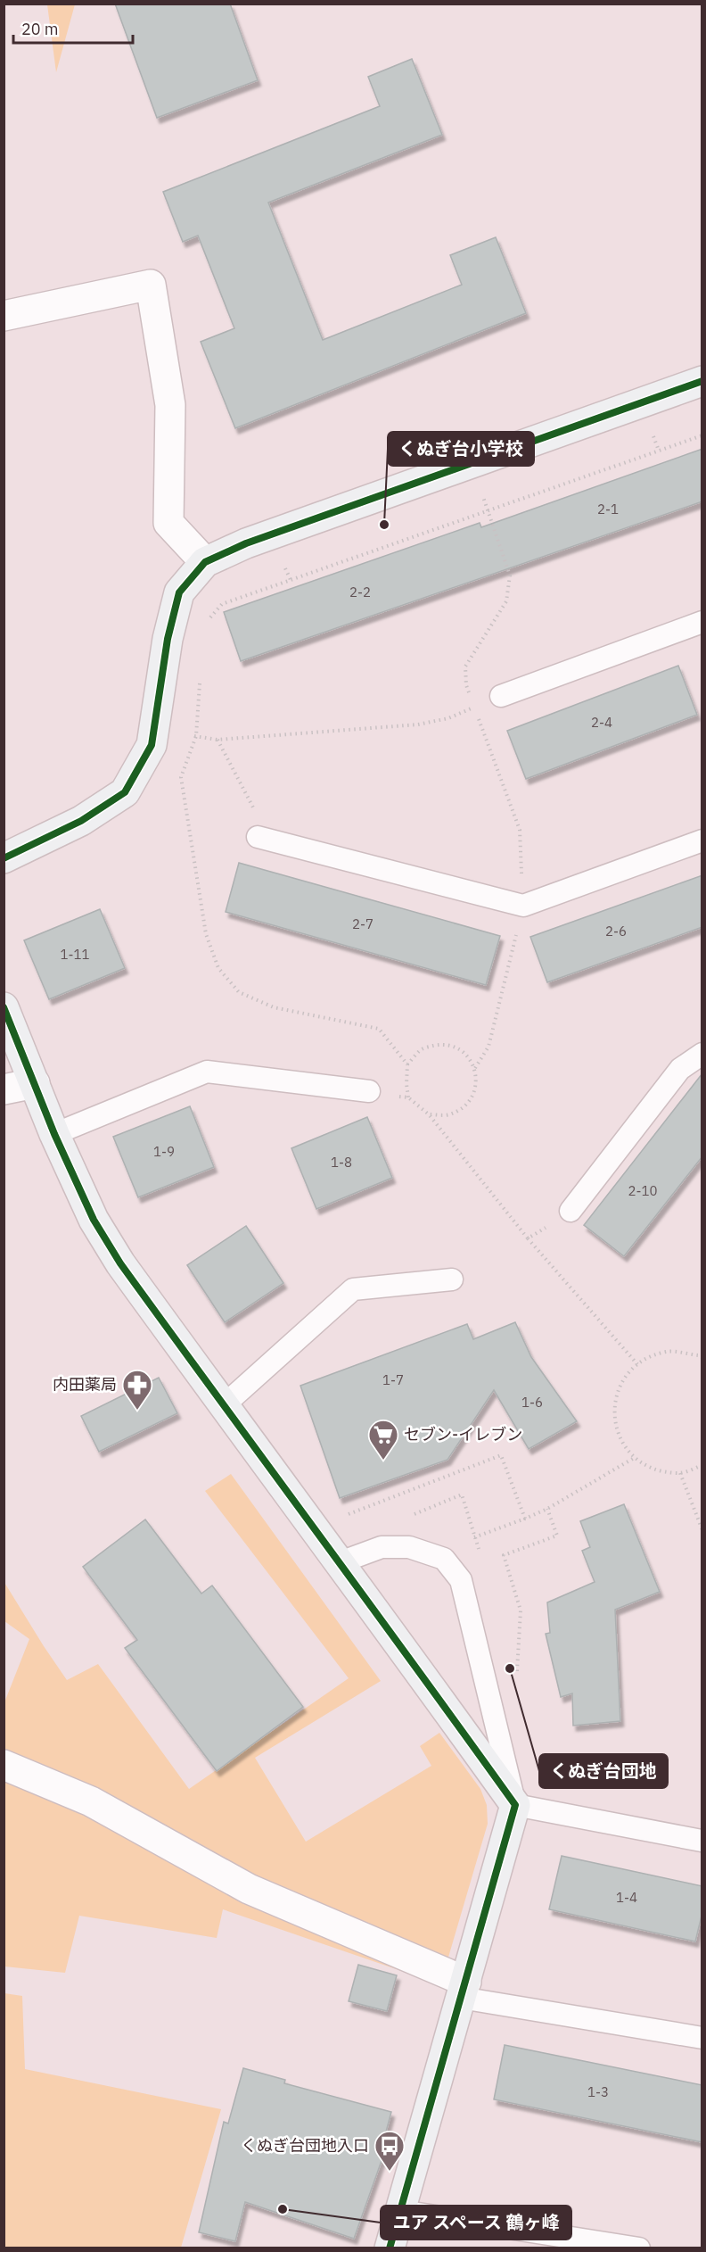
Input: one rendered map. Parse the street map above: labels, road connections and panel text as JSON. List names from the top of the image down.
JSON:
{
  "places": {
    "other": ["くぬぎ台小学校", "くぬぎ台団地", "ユア スペース 鶴ヶ峰"],
    "pharmacy": ["内田薬局"],
    "supermarket": ["セブン-イレブン"],
    "bus stop": ["くぬぎ台団地入口"]
  },
  "house_numbers": [
    "2-1",
    "2-2",
    "2-4",
    "2-7",
    "2-6",
    "1-11",
    "1-9",
    "1-8",
    "2-10",
    "1-7",
    "1-6",
    "1-4",
    "1-3"
  ],
  "scale_bar": "20 m"
}
